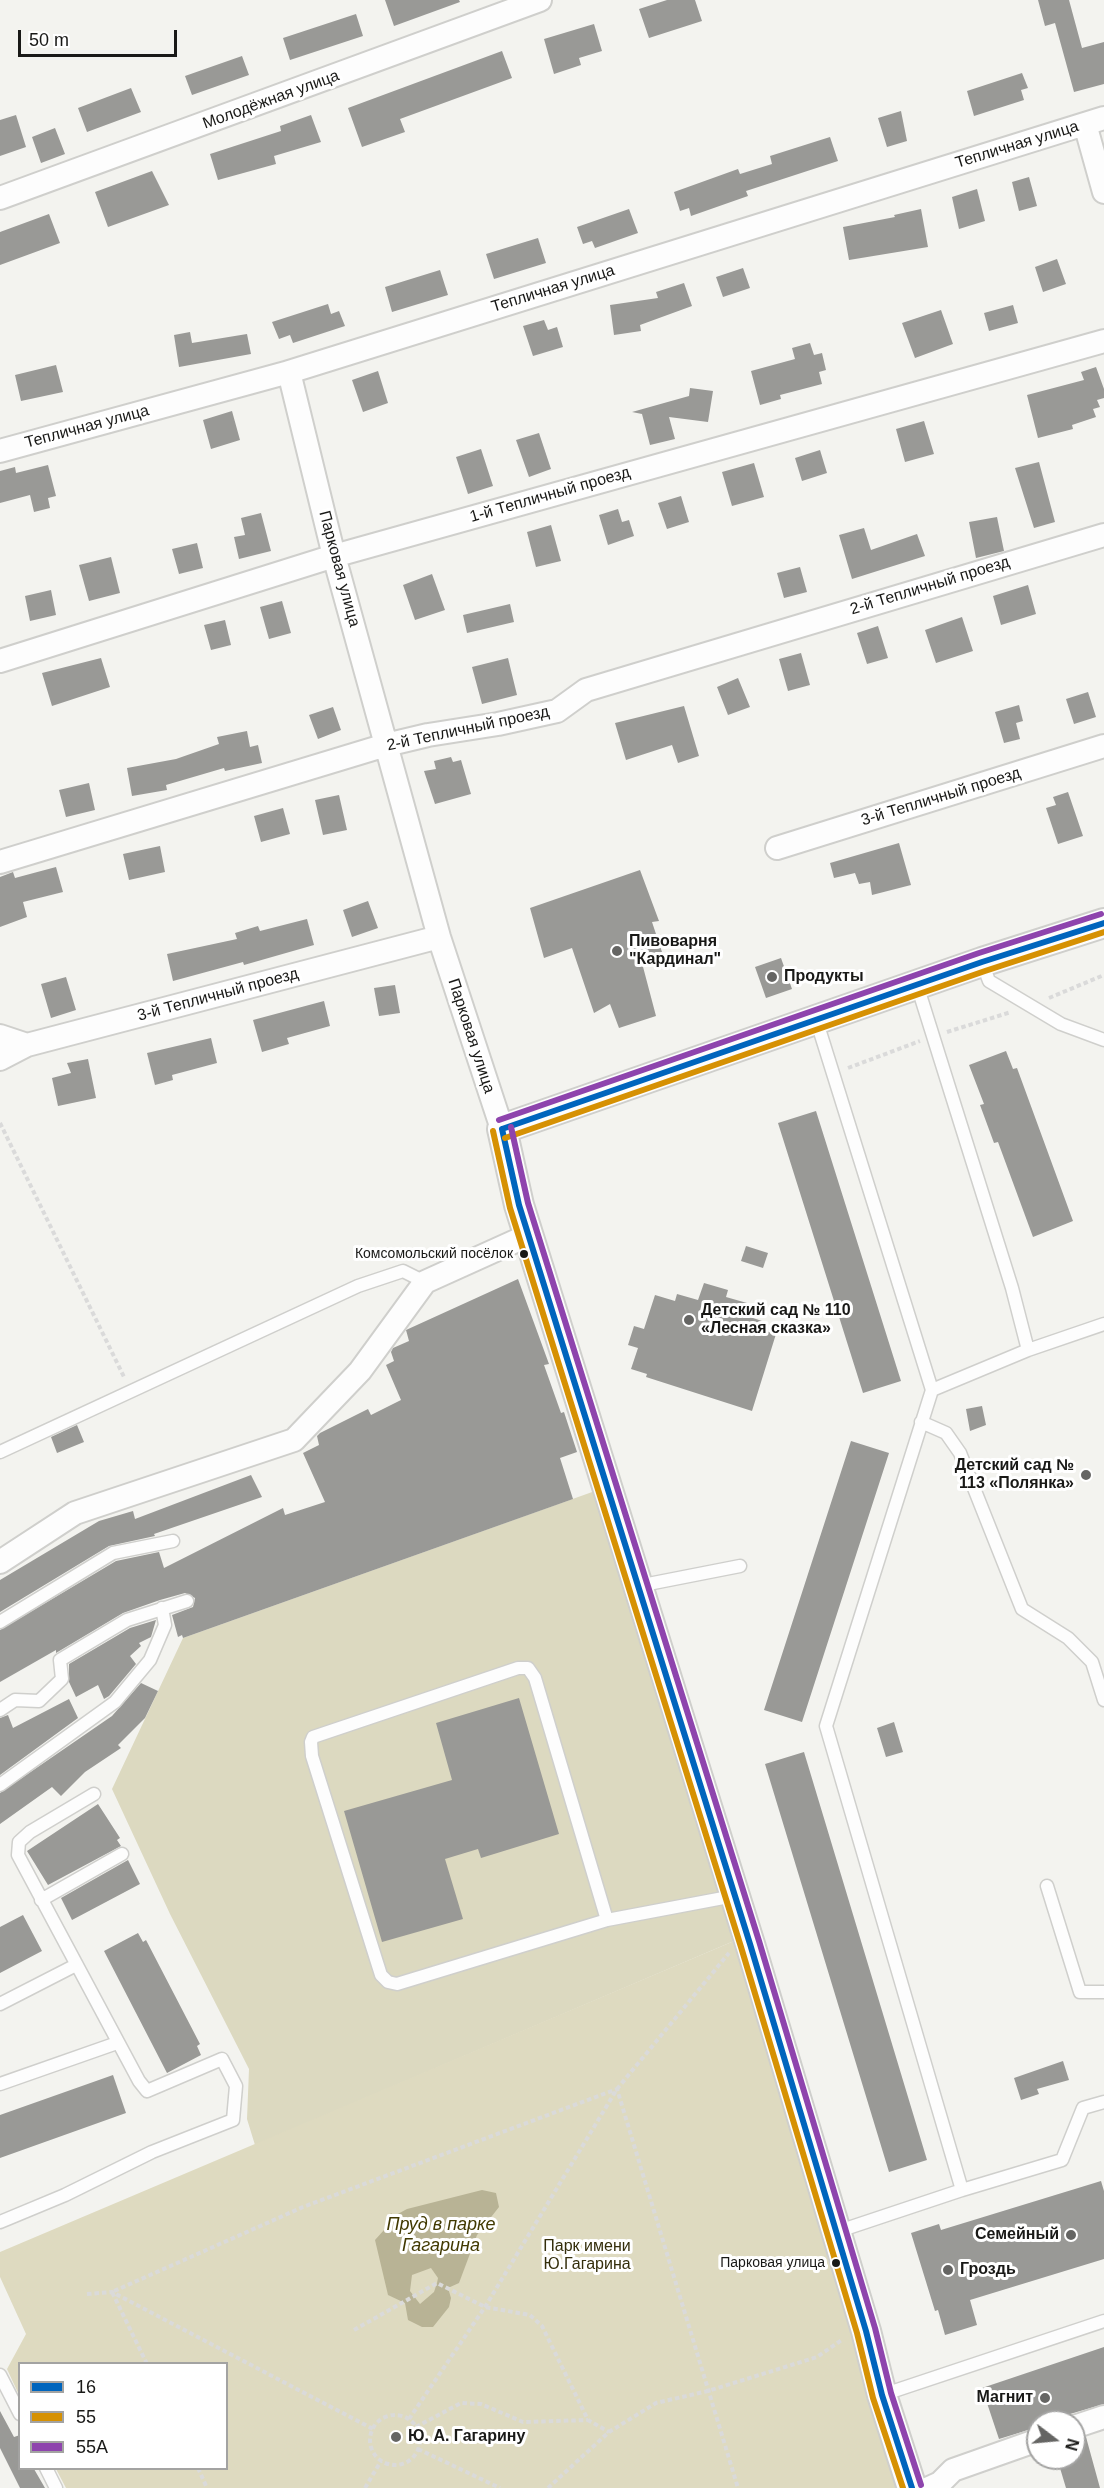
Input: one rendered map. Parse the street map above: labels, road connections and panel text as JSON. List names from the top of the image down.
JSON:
{
  "streets": {
    "street": [
      "Молодёжная улица",
      "Тепличная улица",
      "1-й Тепличный проезд",
      "Парковая улица",
      "2-й Тепличный проезд",
      "3-й Тепличный проезд"
    ]
  },
  "crossings": [
    ["Тепличная улица", "Парковая улица"],
    ["1-й Тепличный проезд", "Парковая улица"],
    ["Парковая улица", "2-й Тепличный проезд"],
    ["Парковая улица", "3-й Тепличный проезд"]
  ],
  "water": ["Пруд в парке Гагарина"],
  "parks": ["Парк имени Ю.Гагарина"],
  "places": [
    "Пивоварня \"Кардинал\"",
    "Продукты",
    "Комсомольский посёлок",
    "Детский сад № 110 «Лесная сказка»",
    "Детский сад № 113 «Полянка»",
    "Семейный",
    "Парковая улица",
    "Гроздь",
    "Магнит",
    "Ю. А. Гагарину"
  ],
  "lines": ["transit line 55А", "transit line 16", "transit line 55"],
  "legend": ["16", "55", "55А"],
  "scale_bar": "50 m",
  "north": "right"
}
